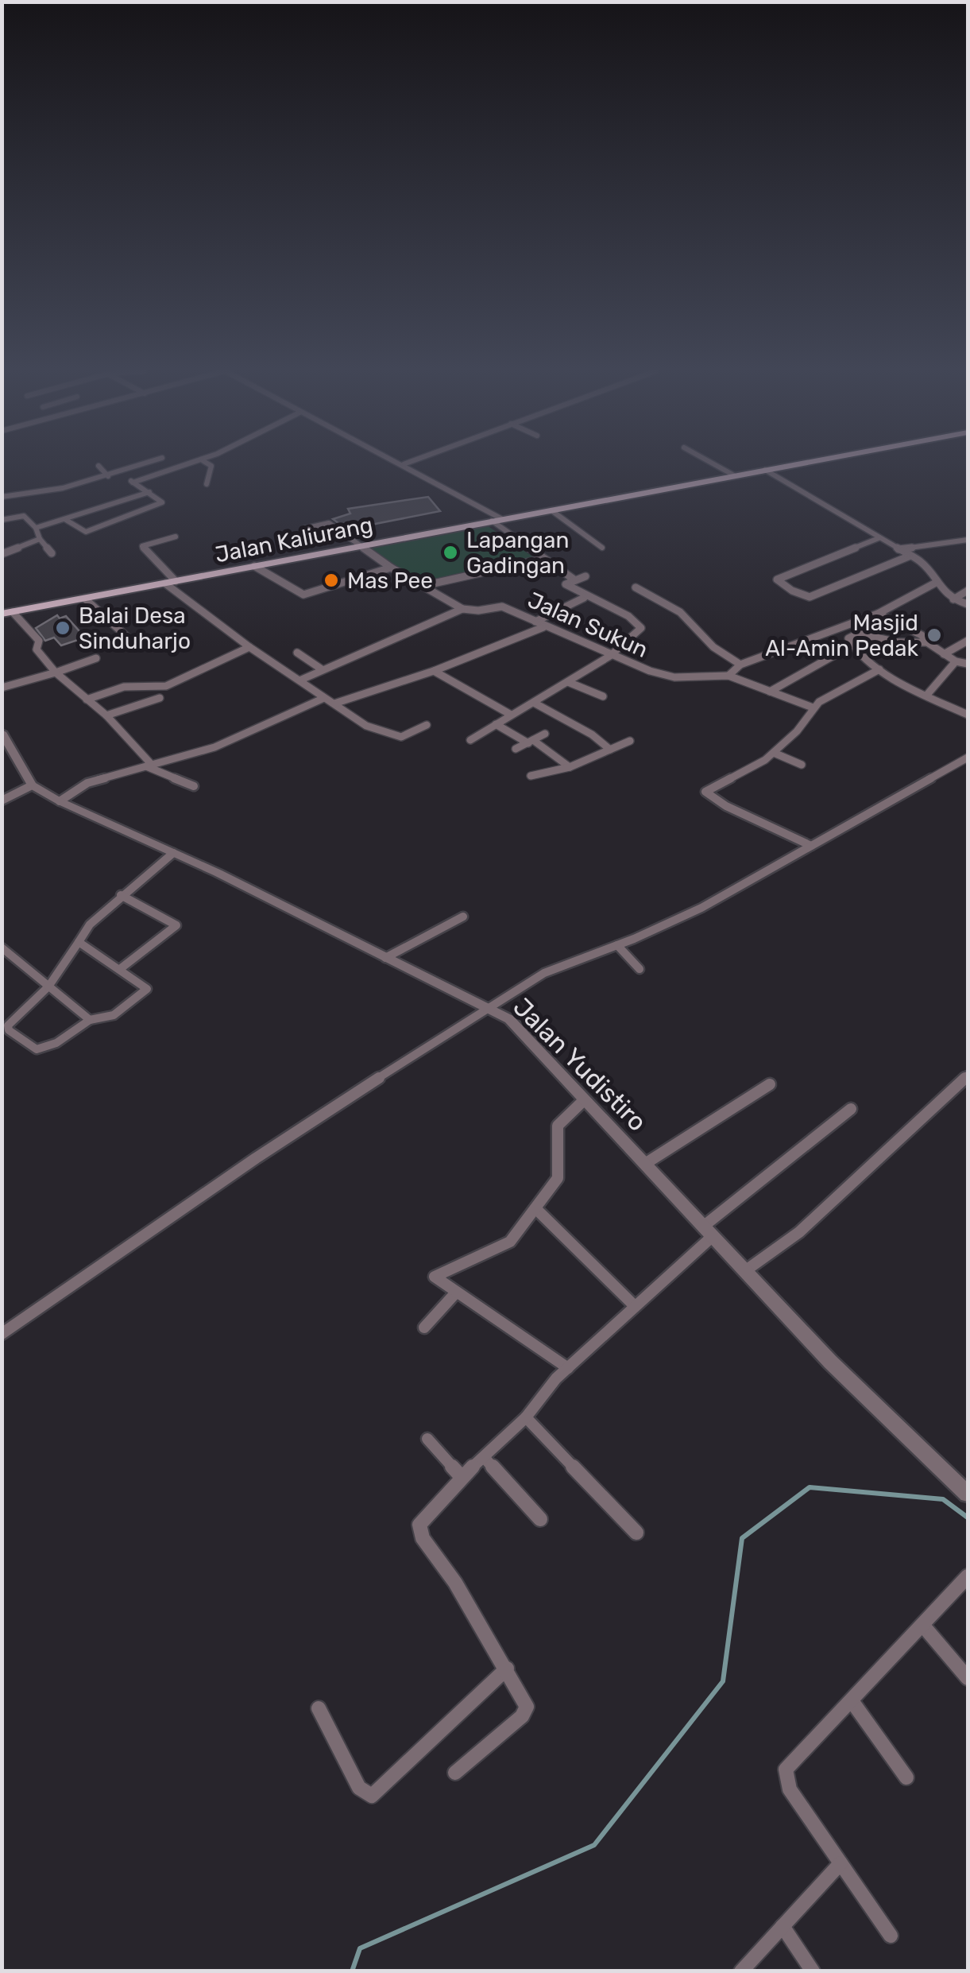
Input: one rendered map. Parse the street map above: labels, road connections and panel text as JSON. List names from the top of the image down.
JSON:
{
  "streets": {
    "main road": ["Jalan Kaliurang"],
    "street": ["Jalan Sukun", "Jalan Yudistiro"]
  },
  "places": [
    "Lapangan Gadingan",
    "Mas Pee",
    "Balai Desa Sinduharjo",
    "Masjid Al-Amin Pedak"
  ]
}
